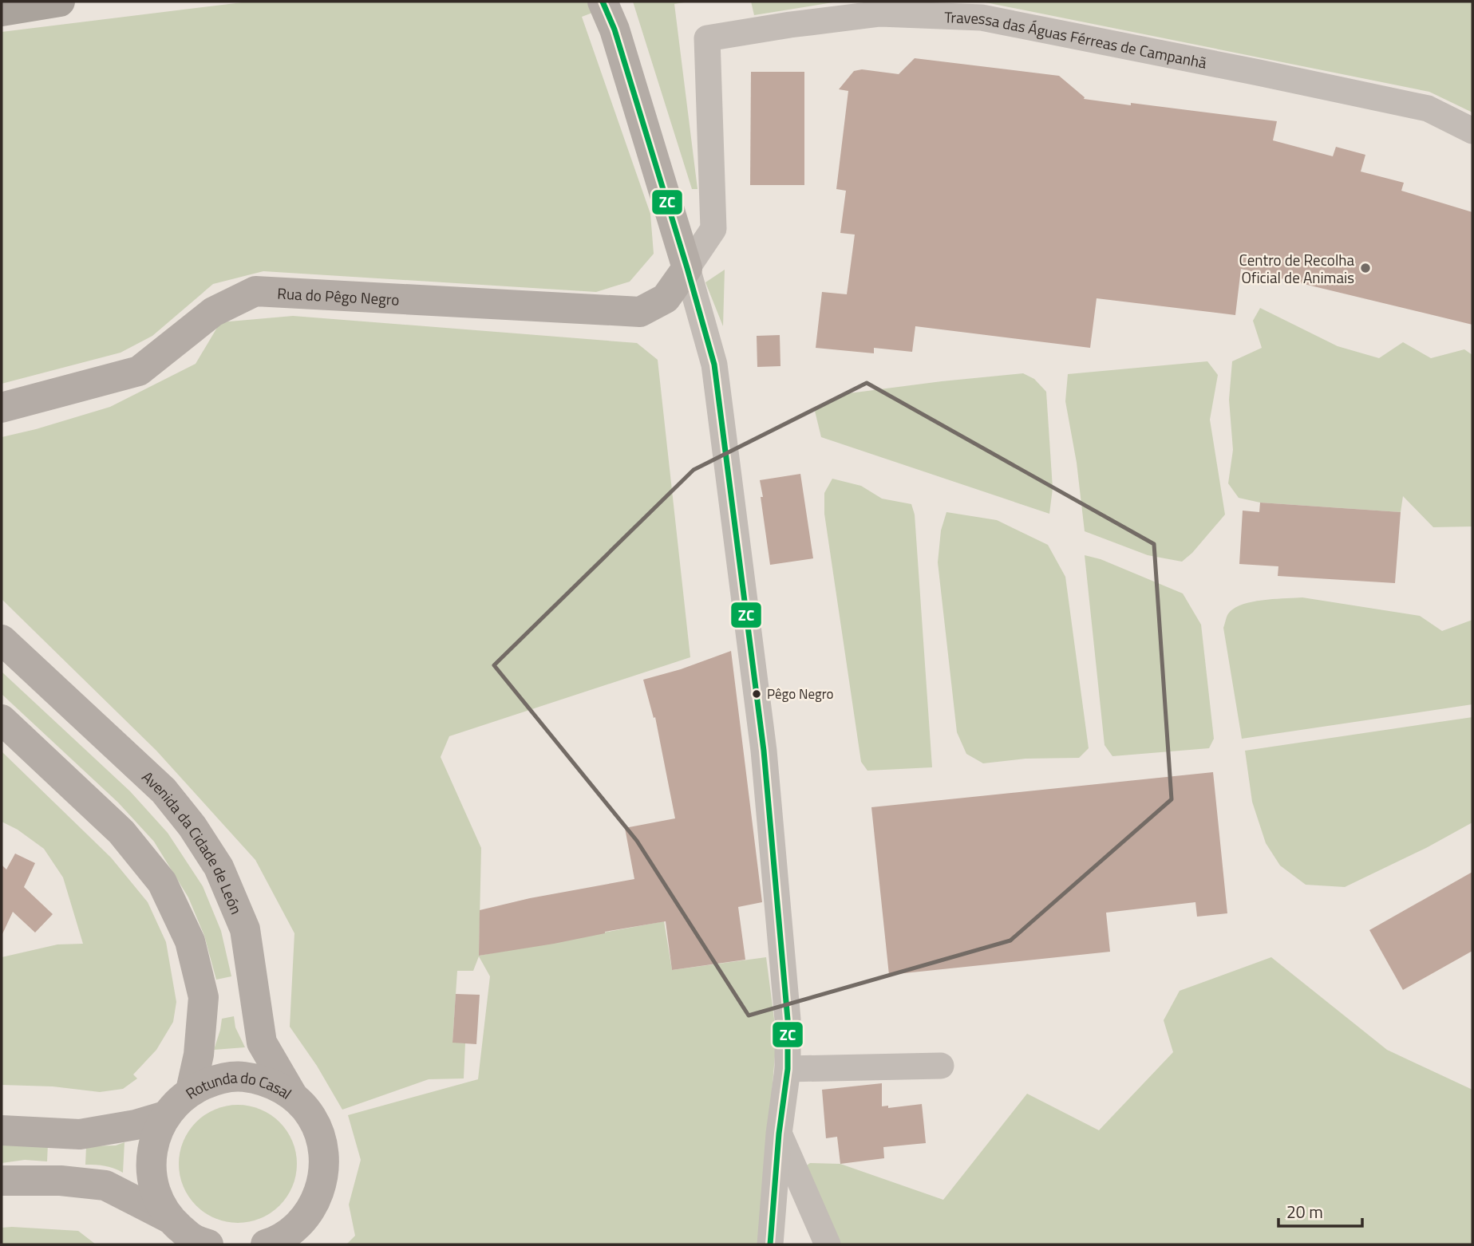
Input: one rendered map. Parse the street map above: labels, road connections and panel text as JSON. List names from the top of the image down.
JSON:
{
  "streets": {
    "main road": ["Rua do Pêgo Negro", "Avenida da Cidade de León", "Rotunda do Casal"],
    "street": ["Travessa das Águas Férreas de Campanhã"]
  },
  "crossings": [
    ["Travessa das Águas Férreas de Campanhã", "Rua do Pêgo Negro"],
    ["Avenida da Cidade de León", "Rotunda do Casal"]
  ],
  "places": ["Centro de Recolha Oficial de Animais", "Pêgo Negro"],
  "lines": ["transit line ZC"],
  "scale_bar": "20 m"
}
